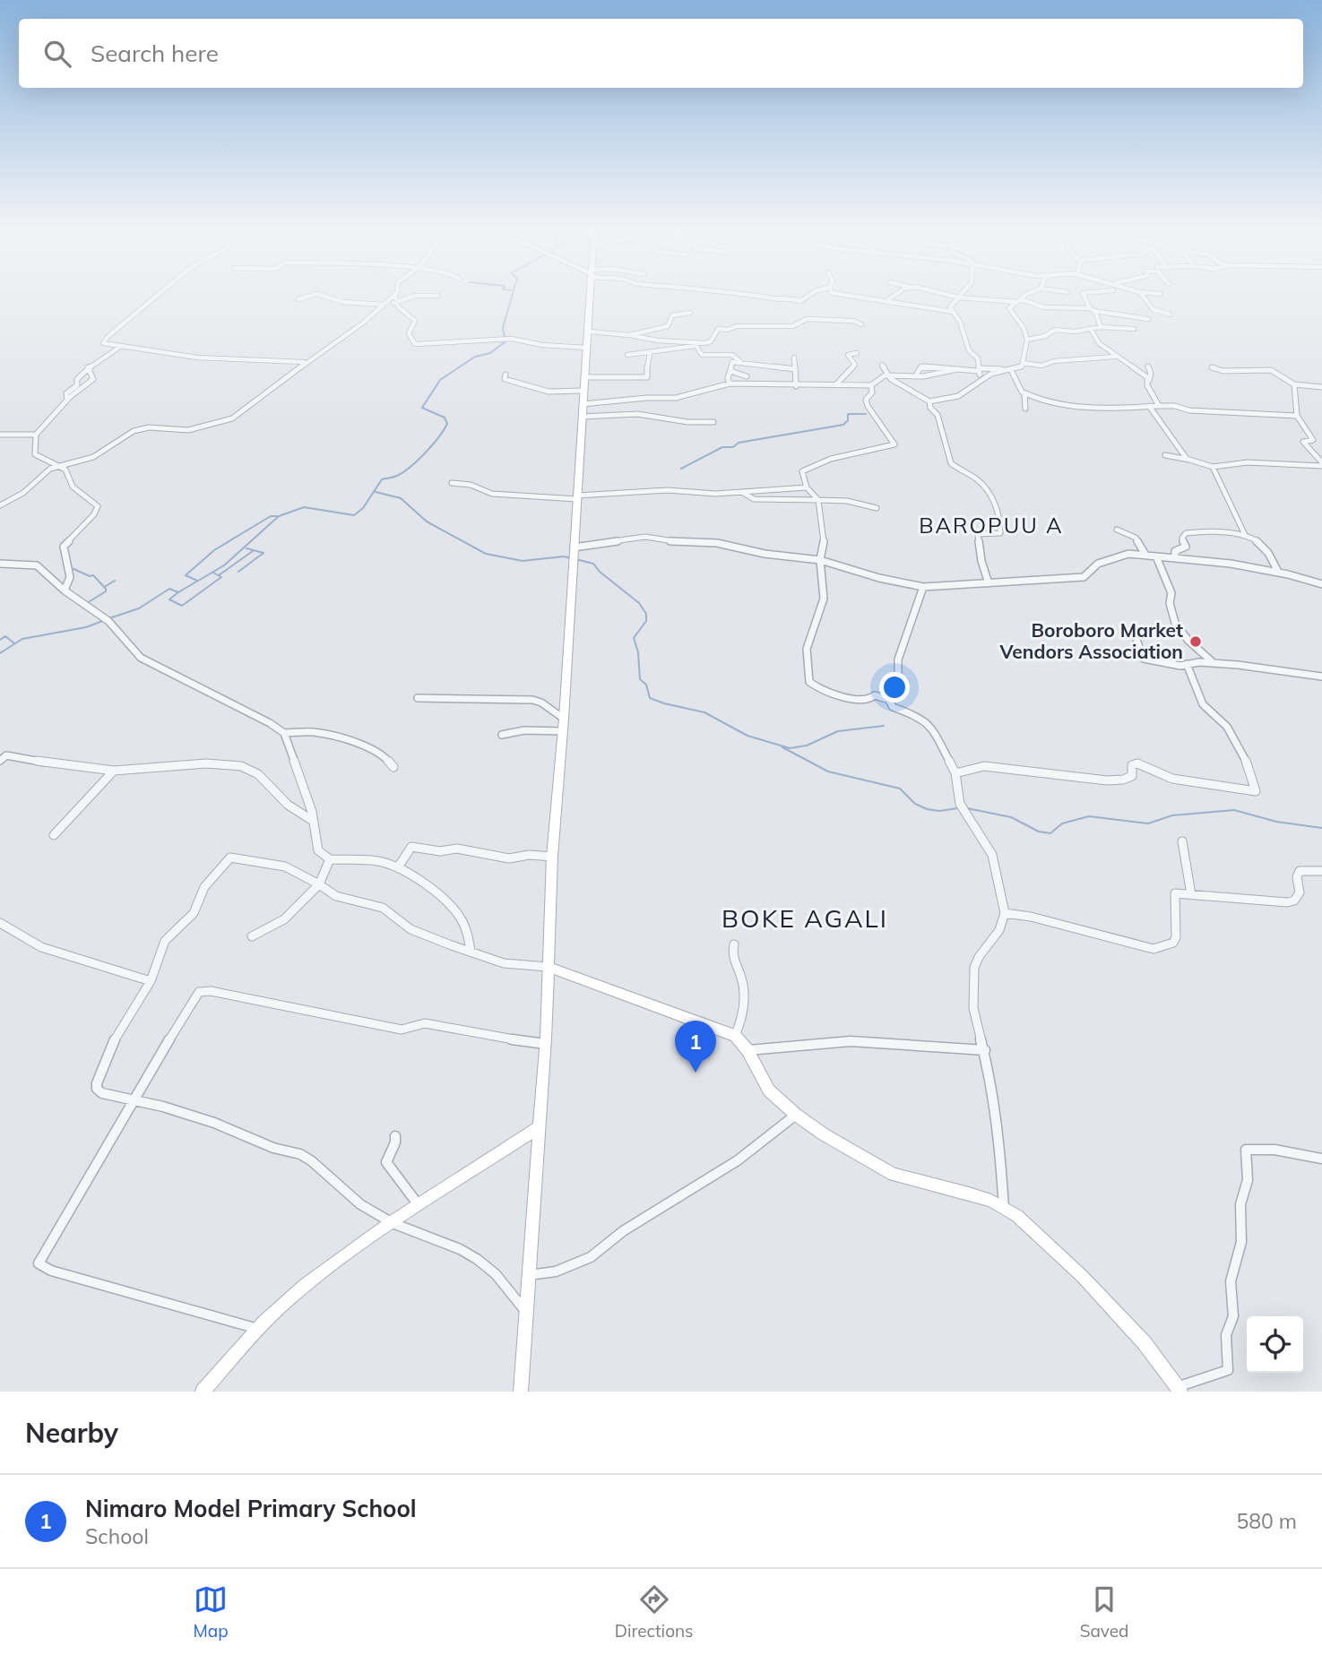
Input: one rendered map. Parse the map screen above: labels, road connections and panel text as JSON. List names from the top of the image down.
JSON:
{
  "districts": ["BAROPUU A", "BOKE AGALI"],
  "places": ["Boroboro Market Vendors Association"],
  "page": {
    "search": "Search here",
    "pins": "1",
    "heading": "Nearby",
    "list": [
      {
        "mark": "1",
        "name": "Nimaro Model Primary School",
        "note": "School",
        "value": "580 m"
      }
    ],
    "nav": ["Map", "Directions", "Saved"]
  }
}
